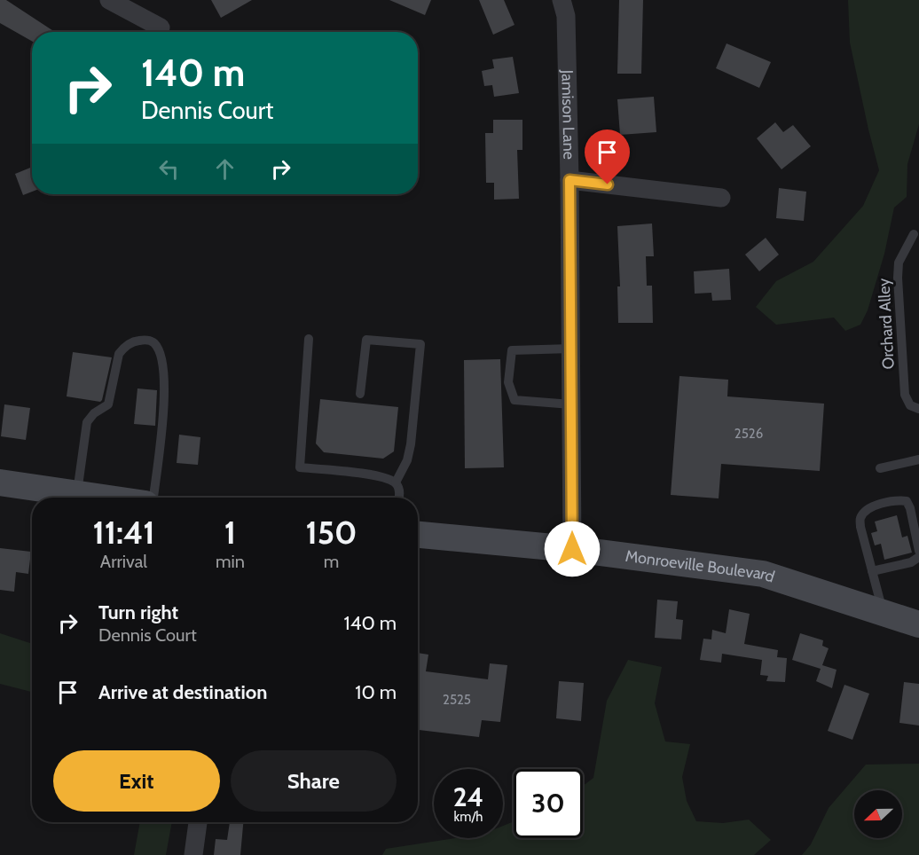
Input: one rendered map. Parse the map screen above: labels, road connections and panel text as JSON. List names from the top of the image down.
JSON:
{
  "streets": {
    "main road": ["Monroeville Boulevard"],
    "street": ["Jamison Lane"],
    "lane": ["Orchard Alley"]
  },
  "crossings": [
    ["Jamison Lane", "Monroeville Boulevard"]
  ],
  "house_numbers": ["2526", "2525"],
  "north": "left",
  "page": {
    "turn": ["140 m", "Dennis Court"],
    "eta": [
      "11:41",
      "Arrival",
      "1",
      "min",
      "150",
      "m"
    ],
    "list": [
      {
        "name": "Turn right",
        "note": "Dennis Court",
        "value": "140 m"
      },
      {
        "name": "Arrive at destination",
        "value": "10 m"
      }
    ],
    "buttons": ["Exit", "Share"],
    "speed": "24 km/h",
    "limit": "30"
  }
}
